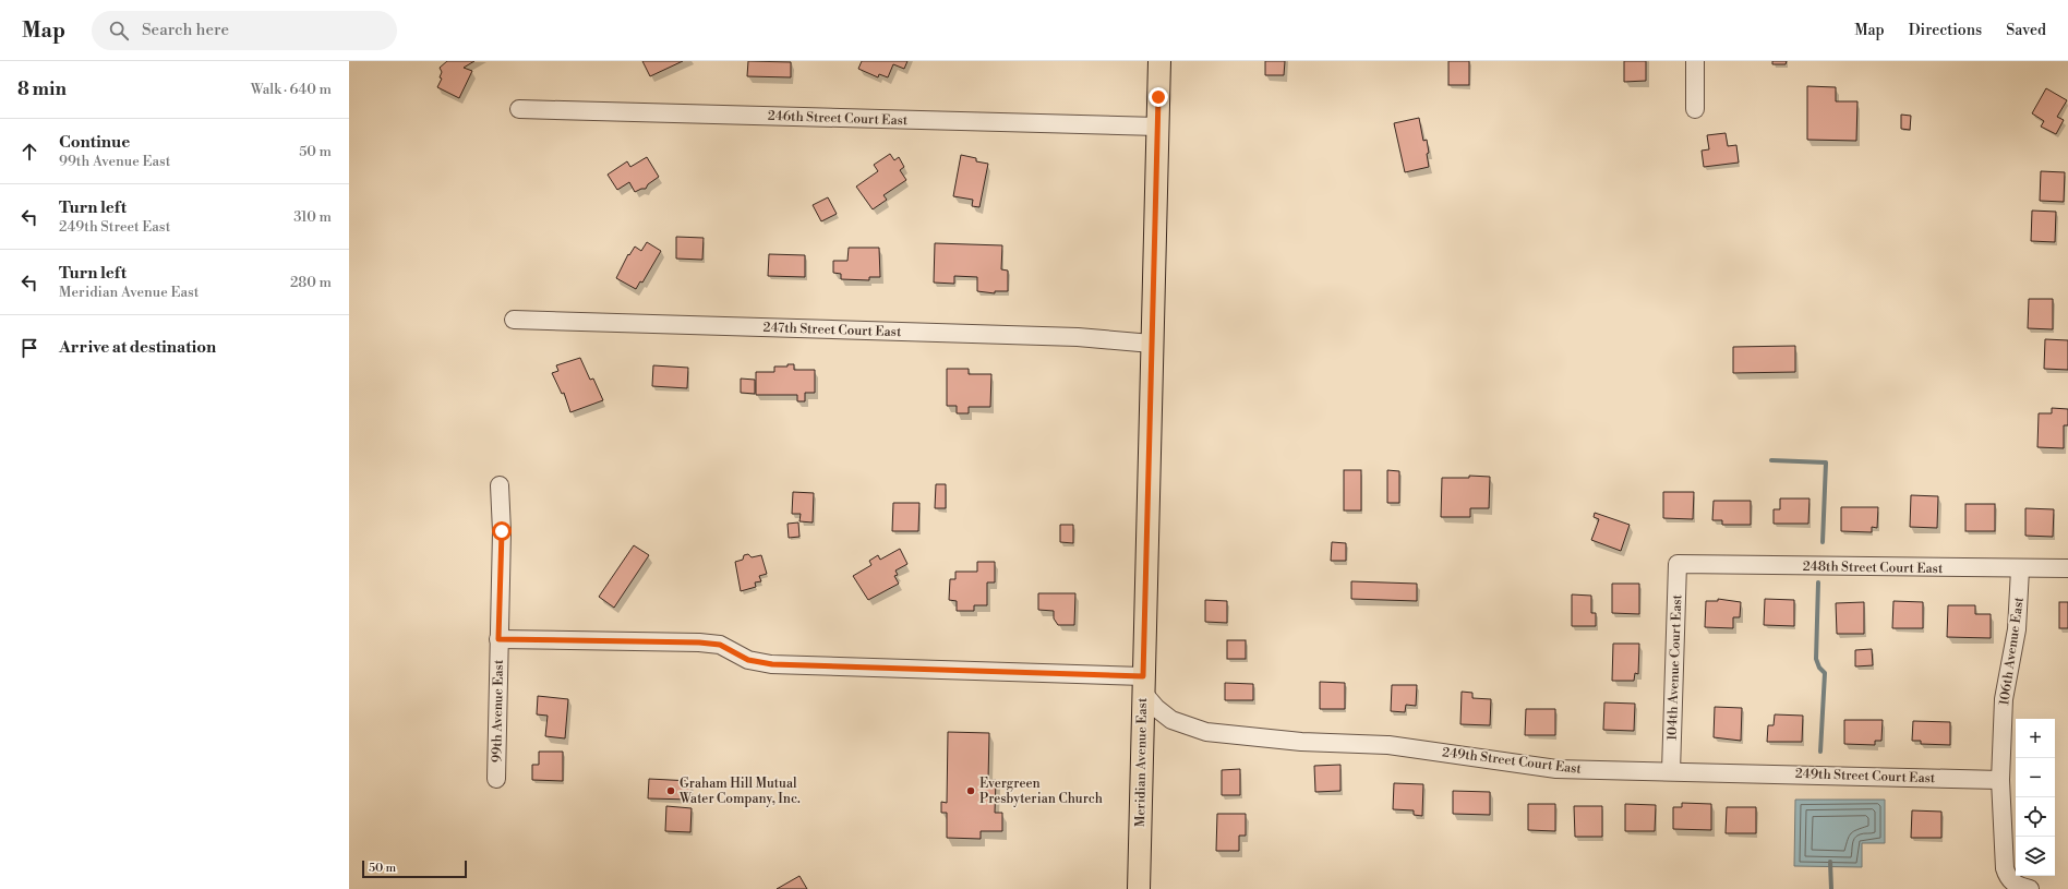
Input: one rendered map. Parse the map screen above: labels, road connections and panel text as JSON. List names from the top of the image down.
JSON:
{
  "streets": {
    "main road": ["Meridian Avenue East"],
    "street": [
      "246th Street Court East",
      "247th Street Court East",
      "248th Street Court East",
      "106th Avenue East",
      "104th Avenue Court East",
      "99th Avenue East",
      "249th Street Court East"
    ]
  },
  "crossings": [
    ["246th Street Court East", "Meridian Avenue East"],
    ["247th Street Court East", "Meridian Avenue East"],
    ["248th Street Court East", "106th Avenue East"],
    ["248th Street Court East", "104th Avenue Court East"],
    ["106th Avenue East", "249th Street Court East"],
    ["104th Avenue Court East", "249th Street Court East"],
    ["249th Street Court East", "Meridian Avenue East"]
  ],
  "places": ["Graham Hill Mutual Water Company, Inc.", "Evergreen Presbyterian Church"],
  "scale_bar": "50 m",
  "page": {
    "header": "Map",
    "search": "Search here",
    "nav": ["Map", "Directions", "Saved"],
    "heading": ["8 min", "Walk · 640 m"],
    "list": [
      ["Continue", "99th Avenue East", "50 m"],
      ["Turn left", "249th Street East", "310 m"],
      ["Turn left", "Meridian Avenue East", "280 m"],
      "Arrive at destination"
    ],
    "map_buttons": ["+", "−"],
    "scale": "50 m"
  }
}
